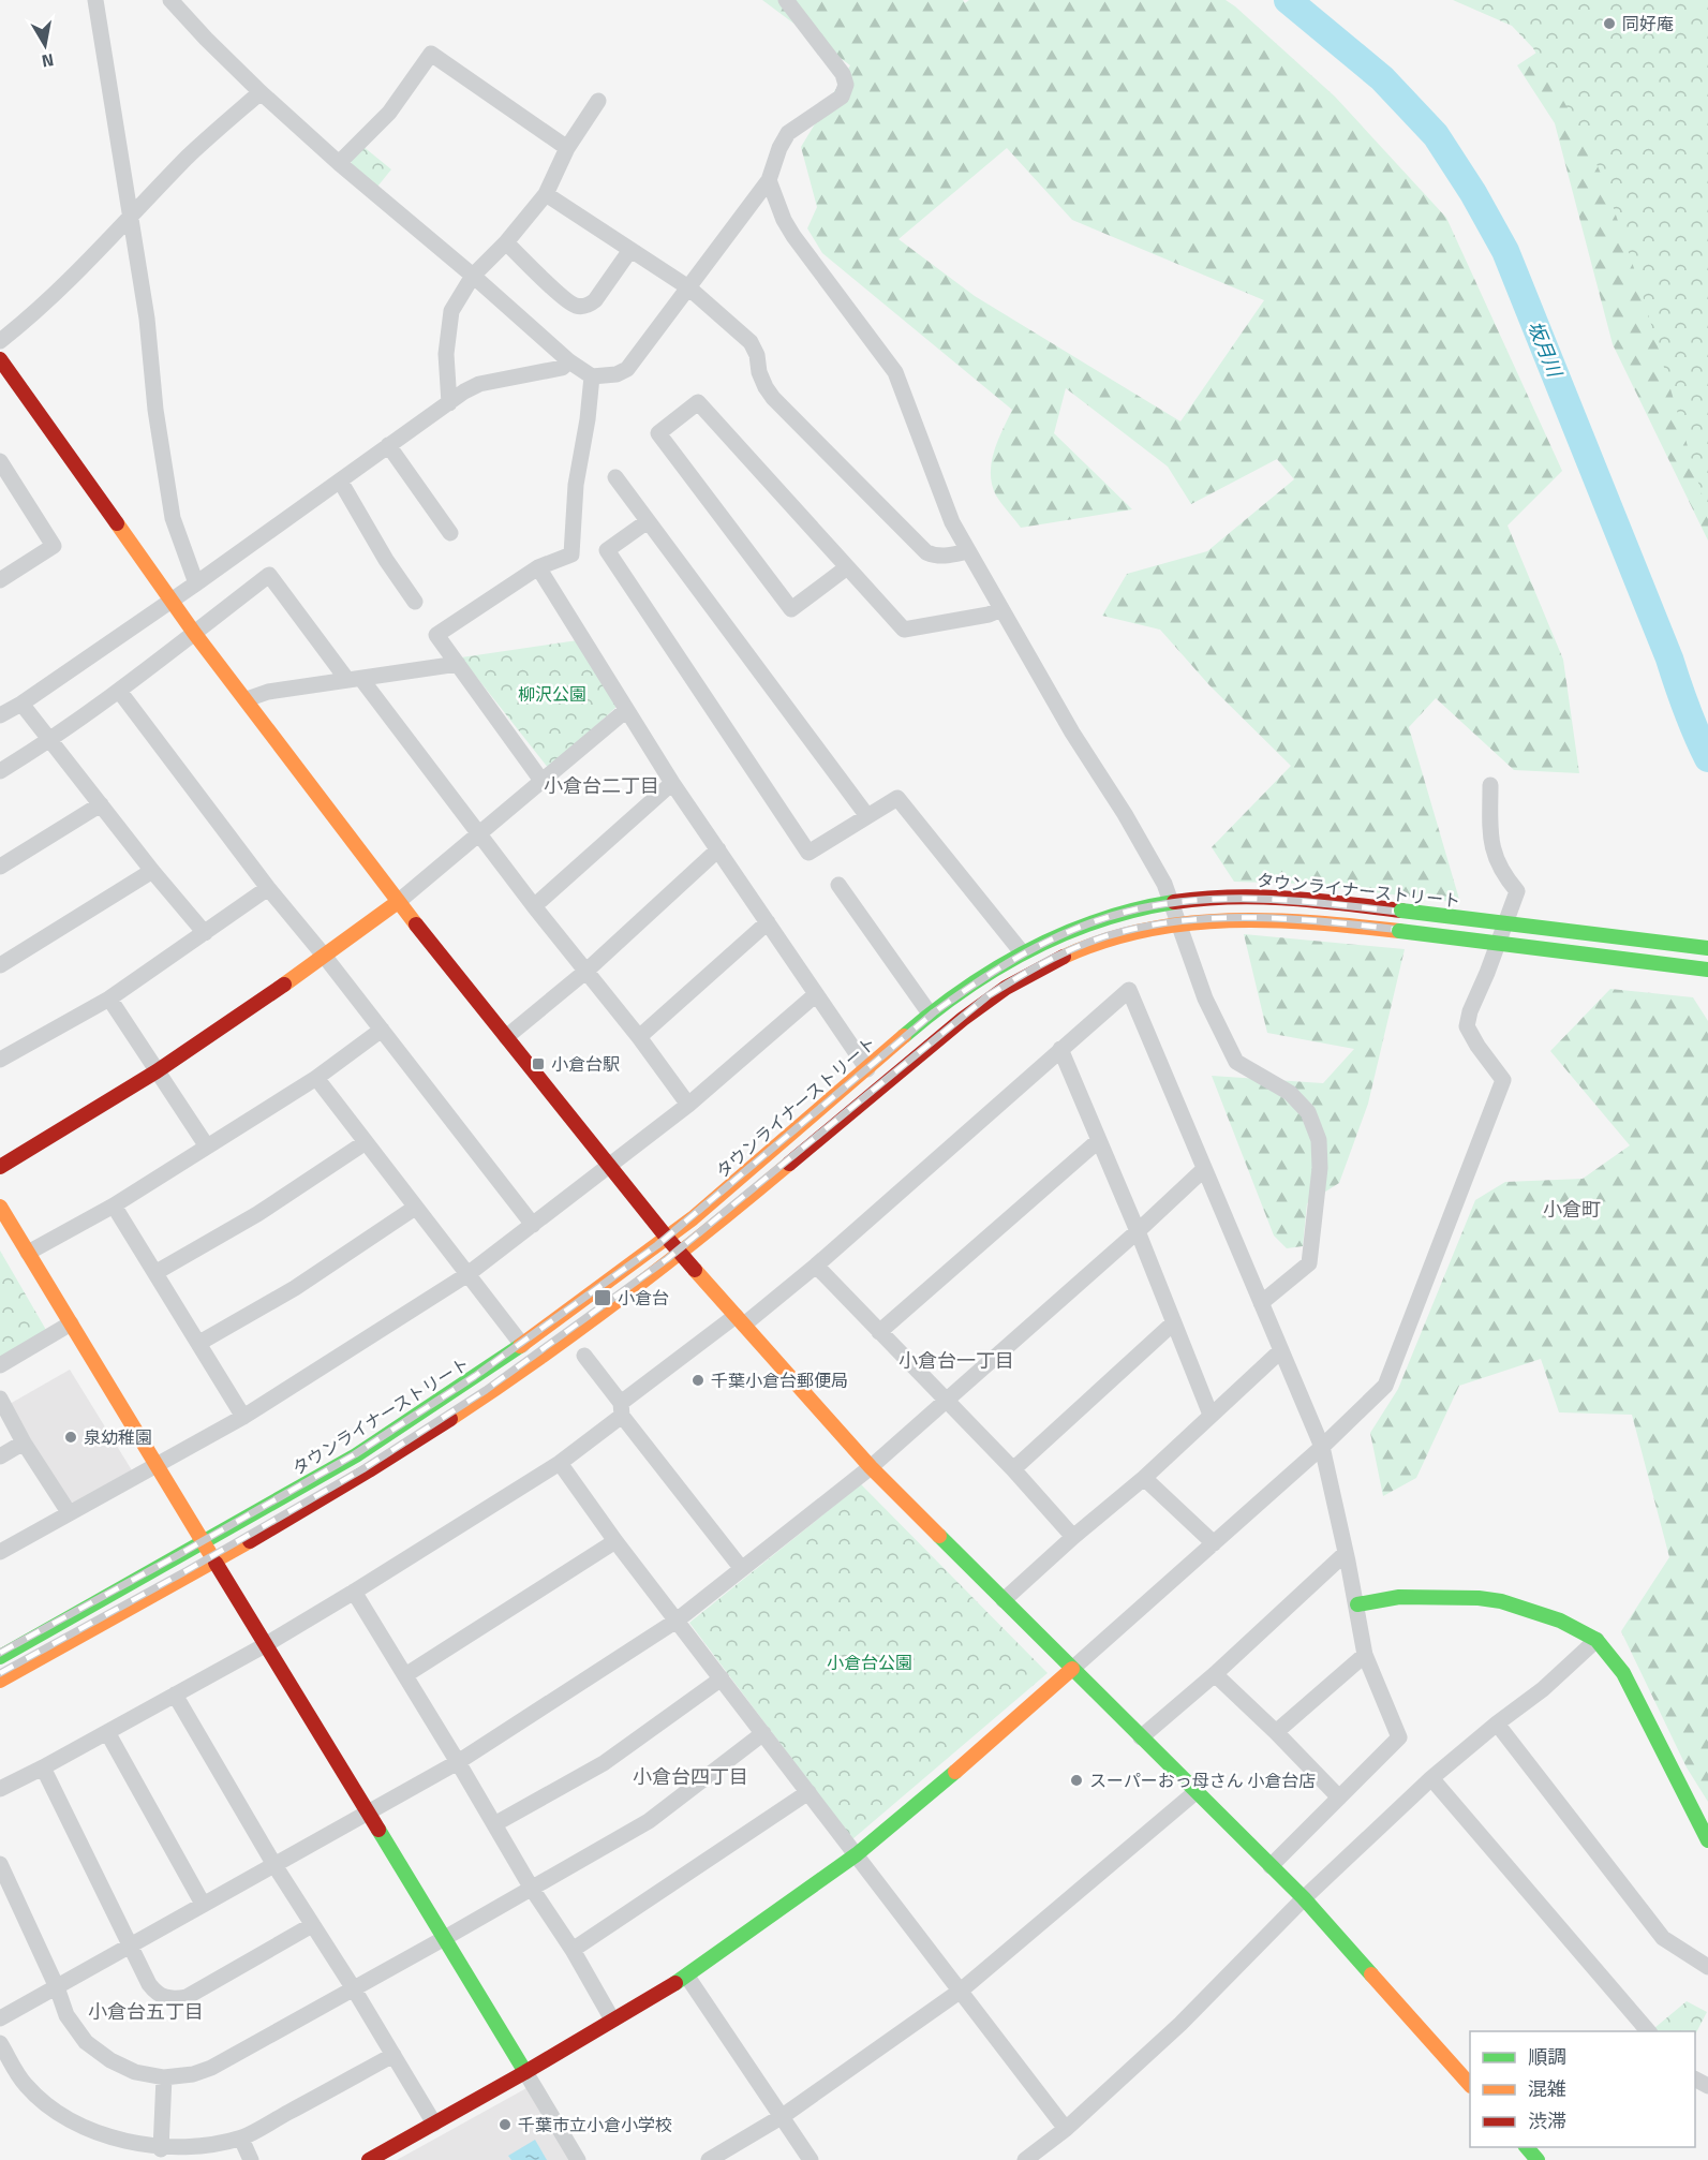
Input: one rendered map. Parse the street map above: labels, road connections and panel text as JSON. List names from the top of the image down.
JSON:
{
  "streets": {
    "street": ["タウンライナーストリート"]
  },
  "districts": [
    "小倉台二丁目",
    "小倉町",
    "小倉台一丁目",
    "小倉台四丁目",
    "小倉台五丁目"
  ],
  "water": ["坂月川"],
  "parks": ["柳沢公園", "小倉台公園"],
  "places": {
    "other": [
      "同好庵",
      "千葉小倉台郵便局",
      "泉幼稚園",
      "スーパーおっ母さん 小倉台店",
      "千葉市立小倉小学校"
    ],
    "transit": ["小倉台駅", "小倉台"]
  },
  "legend": ["順調", "混雑", "渋滞"],
  "north": "bottom"
}
